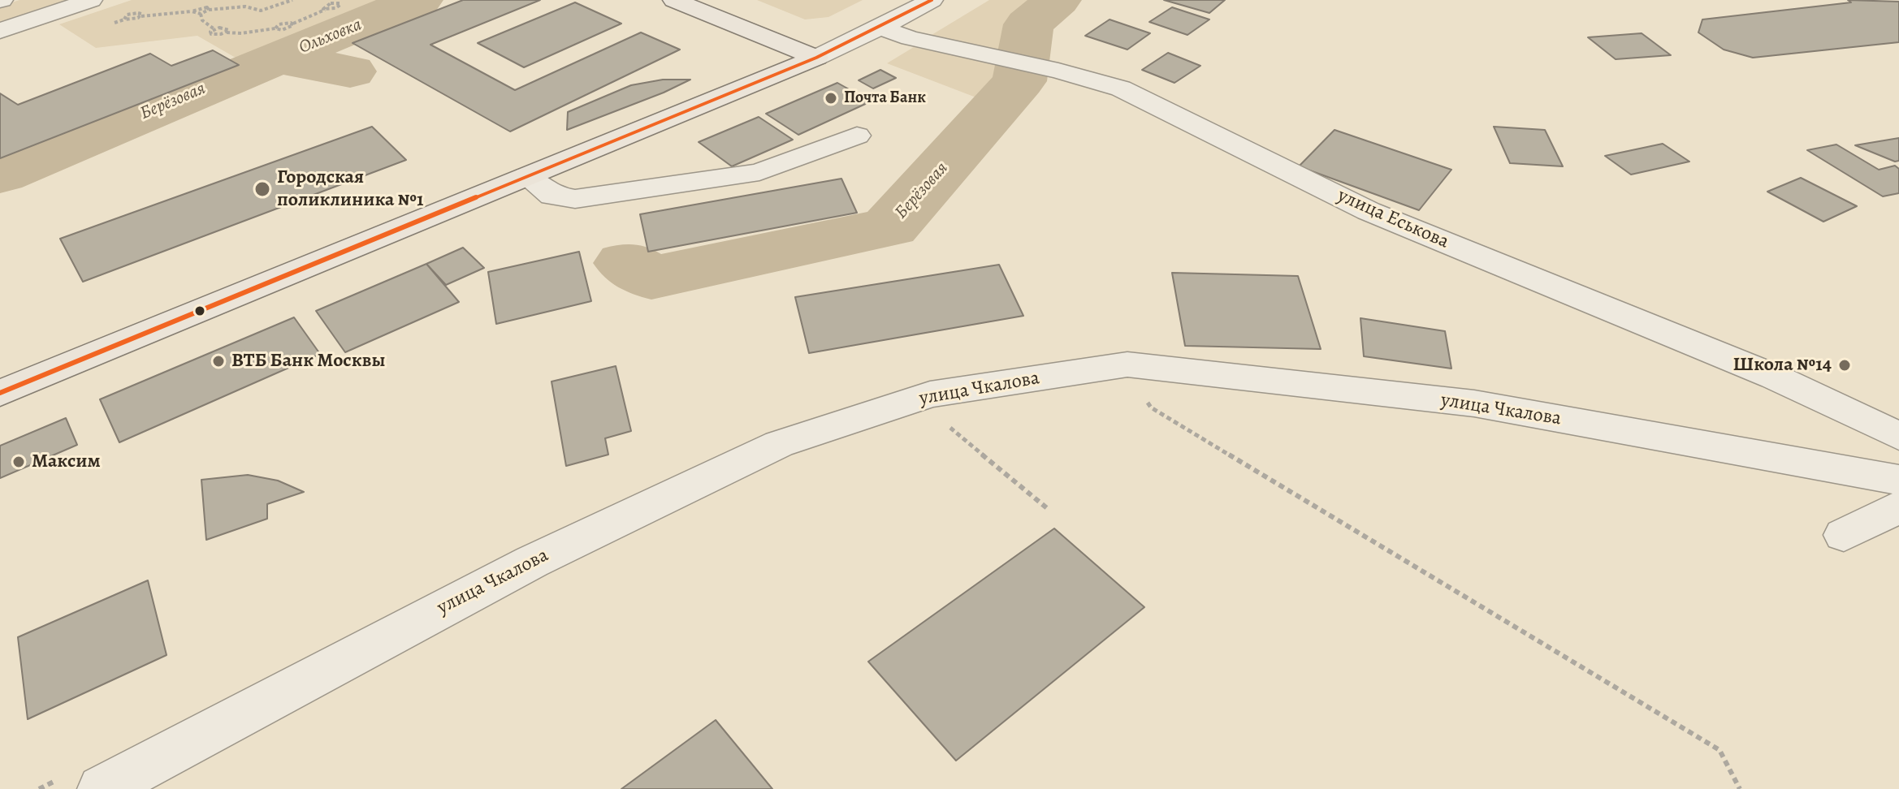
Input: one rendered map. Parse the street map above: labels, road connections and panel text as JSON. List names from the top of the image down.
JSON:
{
  "streets": {
    "street": ["улица Еськова", "улица Чкалова"]
  },
  "water": ["Ольховка", "Берёзовая"],
  "places": [
    "Почта Банк",
    "Городская поликлиника №1",
    "ВТБ Банк Москвы",
    "Школа №14",
    "Максим"
  ]
}
